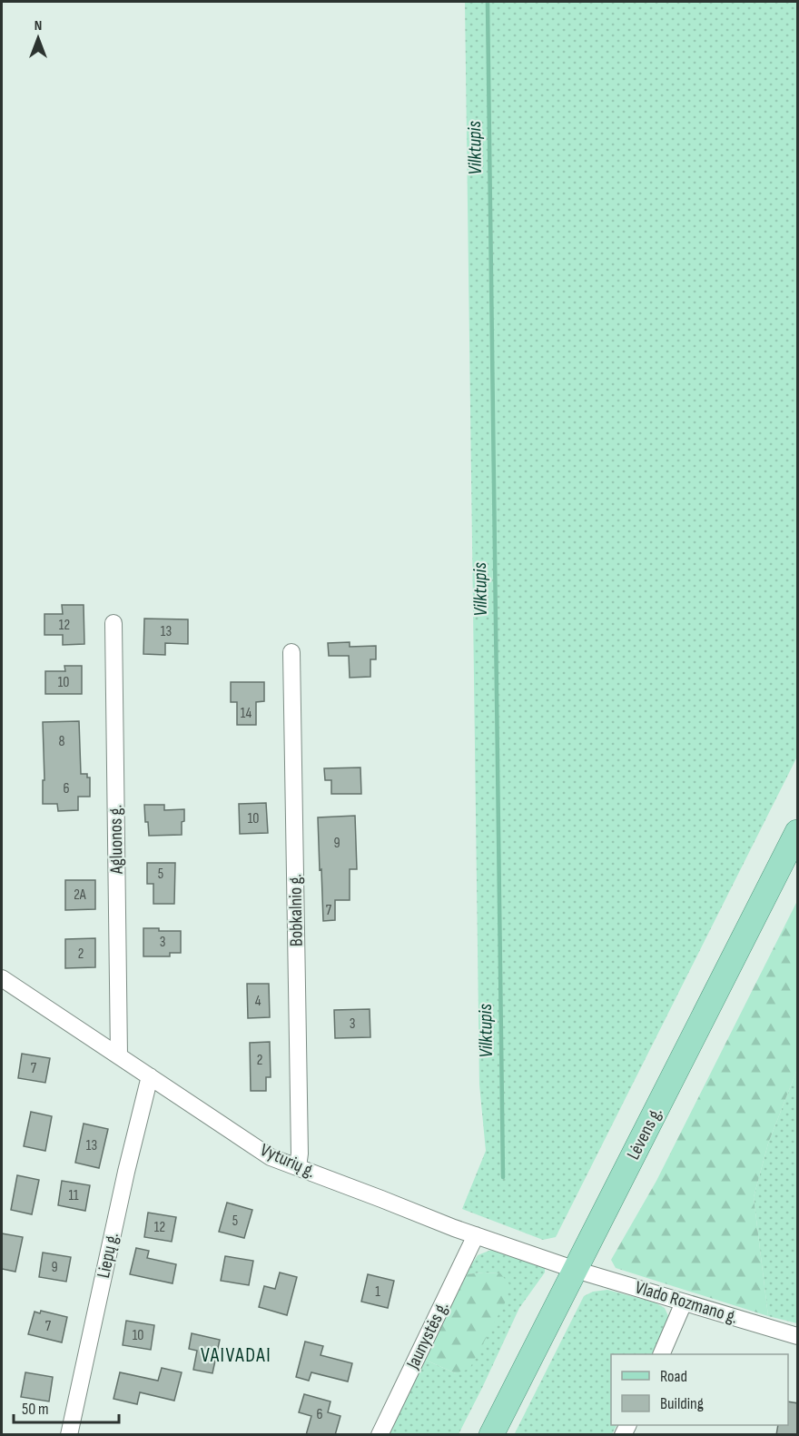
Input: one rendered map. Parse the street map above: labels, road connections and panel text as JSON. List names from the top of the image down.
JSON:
{
  "streets": {
    "main road": ["Lėvens g."],
    "street": [
      "Agluonos g.",
      "Bobkalnio g.",
      "Vyturių g.",
      "Liepų g.",
      "Vlado Rozmano g.",
      "Jaunystės g."
    ]
  },
  "crossings": [
    ["Agluonos g.", "Vyturių g."],
    ["Bobkalnio g.", "Vyturių g."],
    ["Lėvens g.", "Vyturių g."],
    ["Lėvens g.", "Vlado Rozmano g."],
    ["Vyturių g.", "Liepų g."],
    ["Vyturių g.", "Vlado Rozmano g."],
    ["Vyturių g.", "Jaunystės g."]
  ],
  "districts": ["VAIVADAI"],
  "water": ["Vilktupis"],
  "house_numbers": [
    "12",
    "13",
    "10",
    "14",
    "8",
    "6",
    "10",
    "9",
    "5",
    "2A",
    "7",
    "3",
    "2",
    "4",
    "3",
    "2",
    "7",
    "13",
    "11",
    "5",
    "12",
    "9",
    "1",
    "7",
    "10",
    "6"
  ],
  "legend": ["Road", "Building"],
  "scale_bar": "50 m",
  "north": "top"
}
